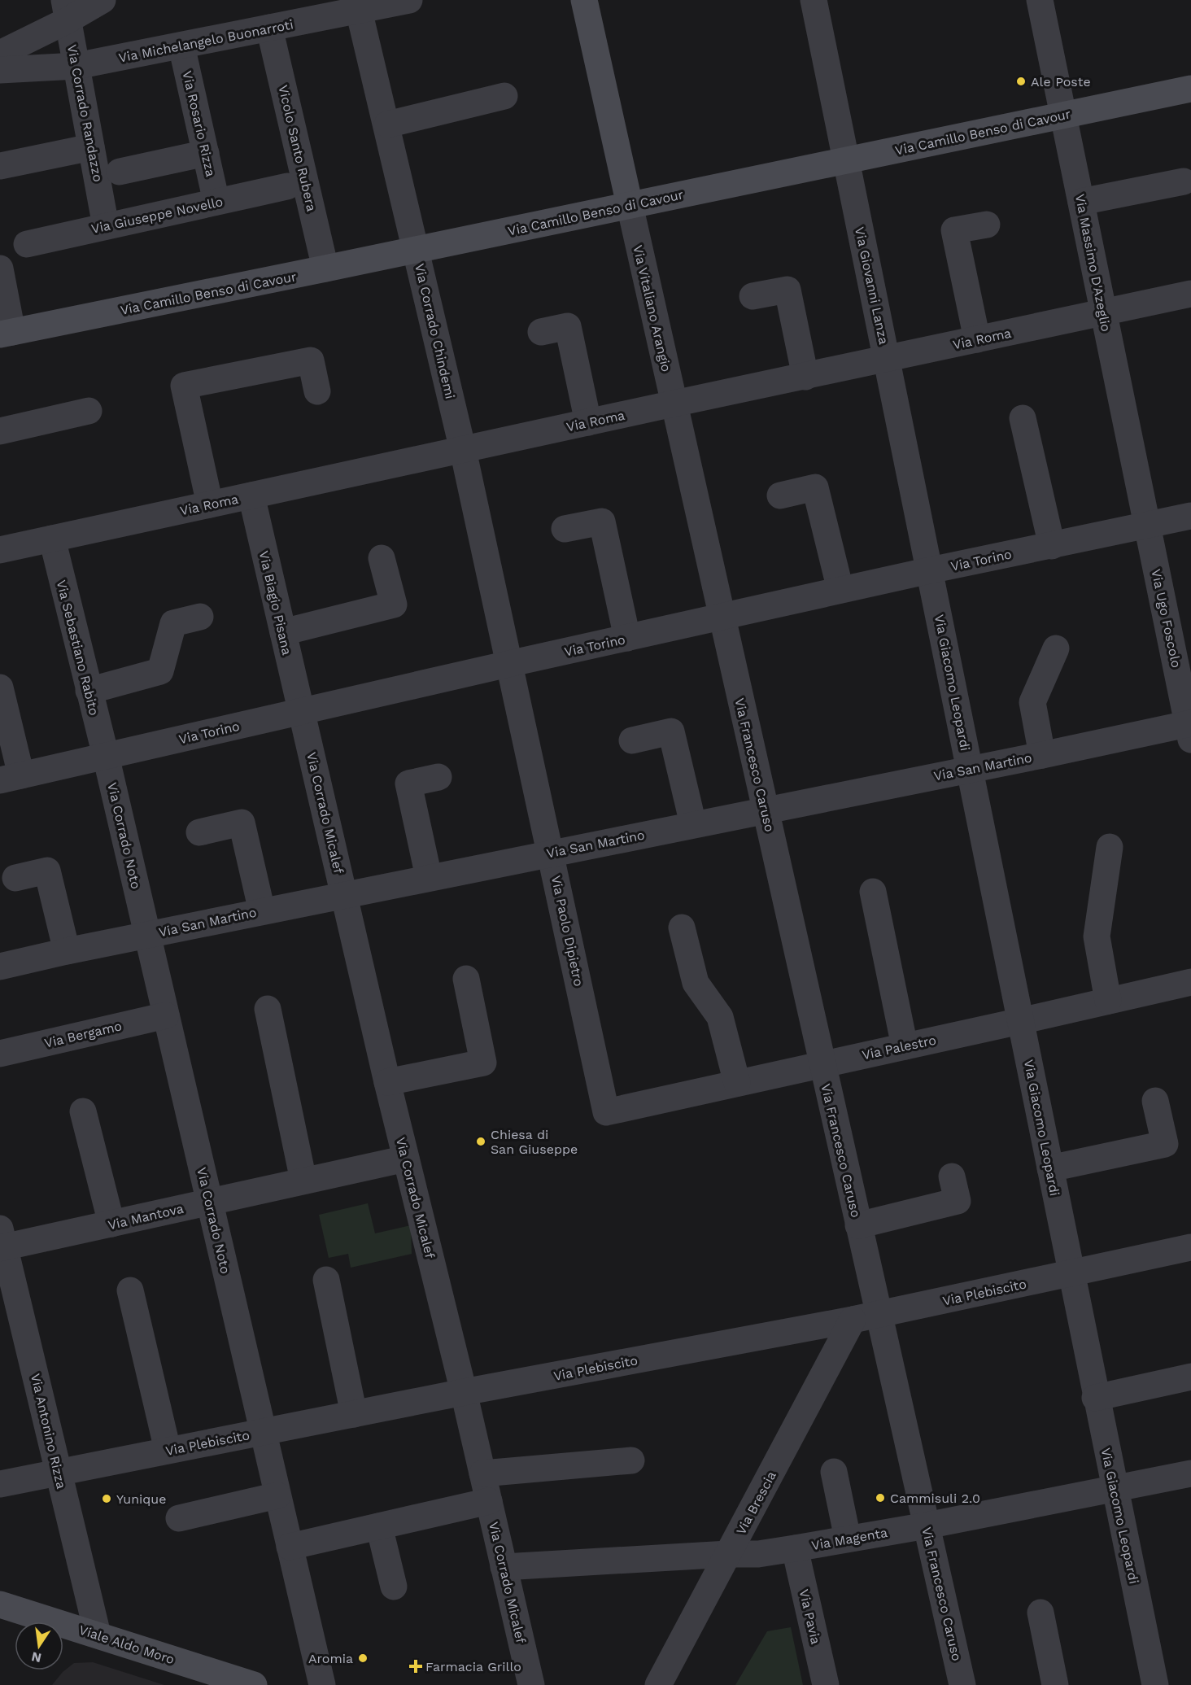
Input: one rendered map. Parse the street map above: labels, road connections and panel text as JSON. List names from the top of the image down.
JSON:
{
  "streets": {
    "street": [
      "Via Michelangelo Buonarroti",
      "Via Corrado Randazzo",
      "Via Rosario Rizza",
      "Via Camillo Benso di Cavour",
      "Vicolo Santo Rubera",
      "Via Giuseppe Novello",
      "Via Massimo D'Azeglio",
      "Via Giovanni Lanza",
      "Via Vitaliano Arangio",
      "Via Corrado Chindemi",
      "Via Roma",
      "Via Torino",
      "Via Biagio Pisana",
      "Via Ugo Foscolo",
      "Via Sebastiano Rabito",
      "Via Giacomo Leopardi",
      "Via Francesco Caruso",
      "Via San Martino",
      "Via Corrado Micalef",
      "Via Corrado Noto",
      "Via Paolo Dipietro",
      "Via Bergamo",
      "Via Palestro",
      "Via Mantova",
      "Via Plebiscito",
      "Via Antonino Rizza",
      "Via Brescia",
      "Via Magenta",
      "Via Pavia",
      "Viale Aldo Moro"
    ]
  },
  "crossings": [
    ["Via Michelangelo Buonarroti", "Via Corrado Randazzo"],
    ["Via Michelangelo Buonarroti", "Via Rosario Rizza"],
    ["Via Michelangelo Buonarroti", "Vicolo Santo Rubera"],
    ["Via Michelangelo Buonarroti", "Via Corrado Chindemi"],
    ["Via Corrado Randazzo", "Via Giuseppe Novello"],
    ["Via Rosario Rizza", "Via Giuseppe Novello"],
    ["Via Camillo Benso di Cavour", "Vicolo Santo Rubera"],
    ["Via Camillo Benso di Cavour", "Via Massimo D'Azeglio"],
    ["Via Camillo Benso di Cavour", "Via Giovanni Lanza"],
    ["Via Camillo Benso di Cavour", "Via Vitaliano Arangio"],
    ["Via Camillo Benso di Cavour", "Via Corrado Chindemi"],
    ["Via Massimo D'Azeglio", "Via Roma"],
    ["Via Massimo D'Azeglio", "Via Torino"],
    ["Via Massimo D'Azeglio", "Via Ugo Foscolo"],
    ["Via Giovanni Lanza", "Via Roma"],
    ["Via Giovanni Lanza", "Via Torino"],
    ["Via Giovanni Lanza", "Via Giacomo Leopardi"],
    ["Via Vitaliano Arangio", "Via Roma"],
    ["Via Vitaliano Arangio", "Via Torino"],
    ["Via Vitaliano Arangio", "Via Francesco Caruso"],
    ["Via Corrado Chindemi", "Via Roma"],
    ["Via Corrado Chindemi", "Via Torino"],
    ["Via Corrado Chindemi", "Via Paolo Dipietro"],
    ["Via Roma", "Via Biagio Pisana"],
    ["Via Roma", "Via Sebastiano Rabito"],
    ["Via Torino", "Via Biagio Pisana"],
    ["Via Torino", "Via Ugo Foscolo"],
    ["Via Torino", "Via Sebastiano Rabito"],
    ["Via Torino", "Via Giacomo Leopardi"],
    ["Via Torino", "Via Francesco Caruso"],
    ["Via Torino", "Via Corrado Micalef"],
    ["Via Torino", "Via Corrado Noto"],
    ["Via Torino", "Via Paolo Dipietro"],
    ["Via Biagio Pisana", "Via Corrado Micalef"],
    ["Via Ugo Foscolo", "Via San Martino"],
    ["Via Sebastiano Rabito", "Via Corrado Noto"],
    ["Via Giacomo Leopardi", "Via San Martino"],
    ["Via Giacomo Leopardi", "Via Palestro"],
    ["Via Giacomo Leopardi", "Via Plebiscito"],
    ["Via Giacomo Leopardi", "Via Magenta"],
    ["Via Francesco Caruso", "Via San Martino"],
    ["Via Francesco Caruso", "Via Palestro"],
    ["Via Francesco Caruso", "Via Plebiscito"],
    ["Via Francesco Caruso", "Via Magenta"],
    ["Via San Martino", "Via Corrado Micalef"],
    ["Via San Martino", "Via Corrado Noto"],
    ["Via San Martino", "Via Paolo Dipietro"],
    ["Via Corrado Micalef", "Via Mantova"],
    ["Via Corrado Micalef", "Via Plebiscito"],
    ["Via Corrado Micalef", "Via Magenta"],
    ["Via Corrado Noto", "Via Bergamo"],
    ["Via Corrado Noto", "Via Mantova"],
    ["Via Corrado Noto", "Via Plebiscito"],
    ["Via Paolo Dipietro", "Via Palestro"],
    ["Via Mantova", "Via Antonino Rizza"],
    ["Via Plebiscito", "Via Antonino Rizza"],
    ["Via Plebiscito", "Via Brescia"],
    ["Via Antonino Rizza", "Viale Aldo Moro"],
    ["Via Brescia", "Via Magenta"],
    ["Via Magenta", "Via Pavia"]
  ],
  "places": {
    "other": [
      "Ale Poste",
      "Chiesa di San Giuseppe",
      "Cammisuli 2.0",
      "Yunique",
      "Aromia"
    ],
    "health": ["Farmacia Grillo"]
  },
  "north": "bottom"
}
